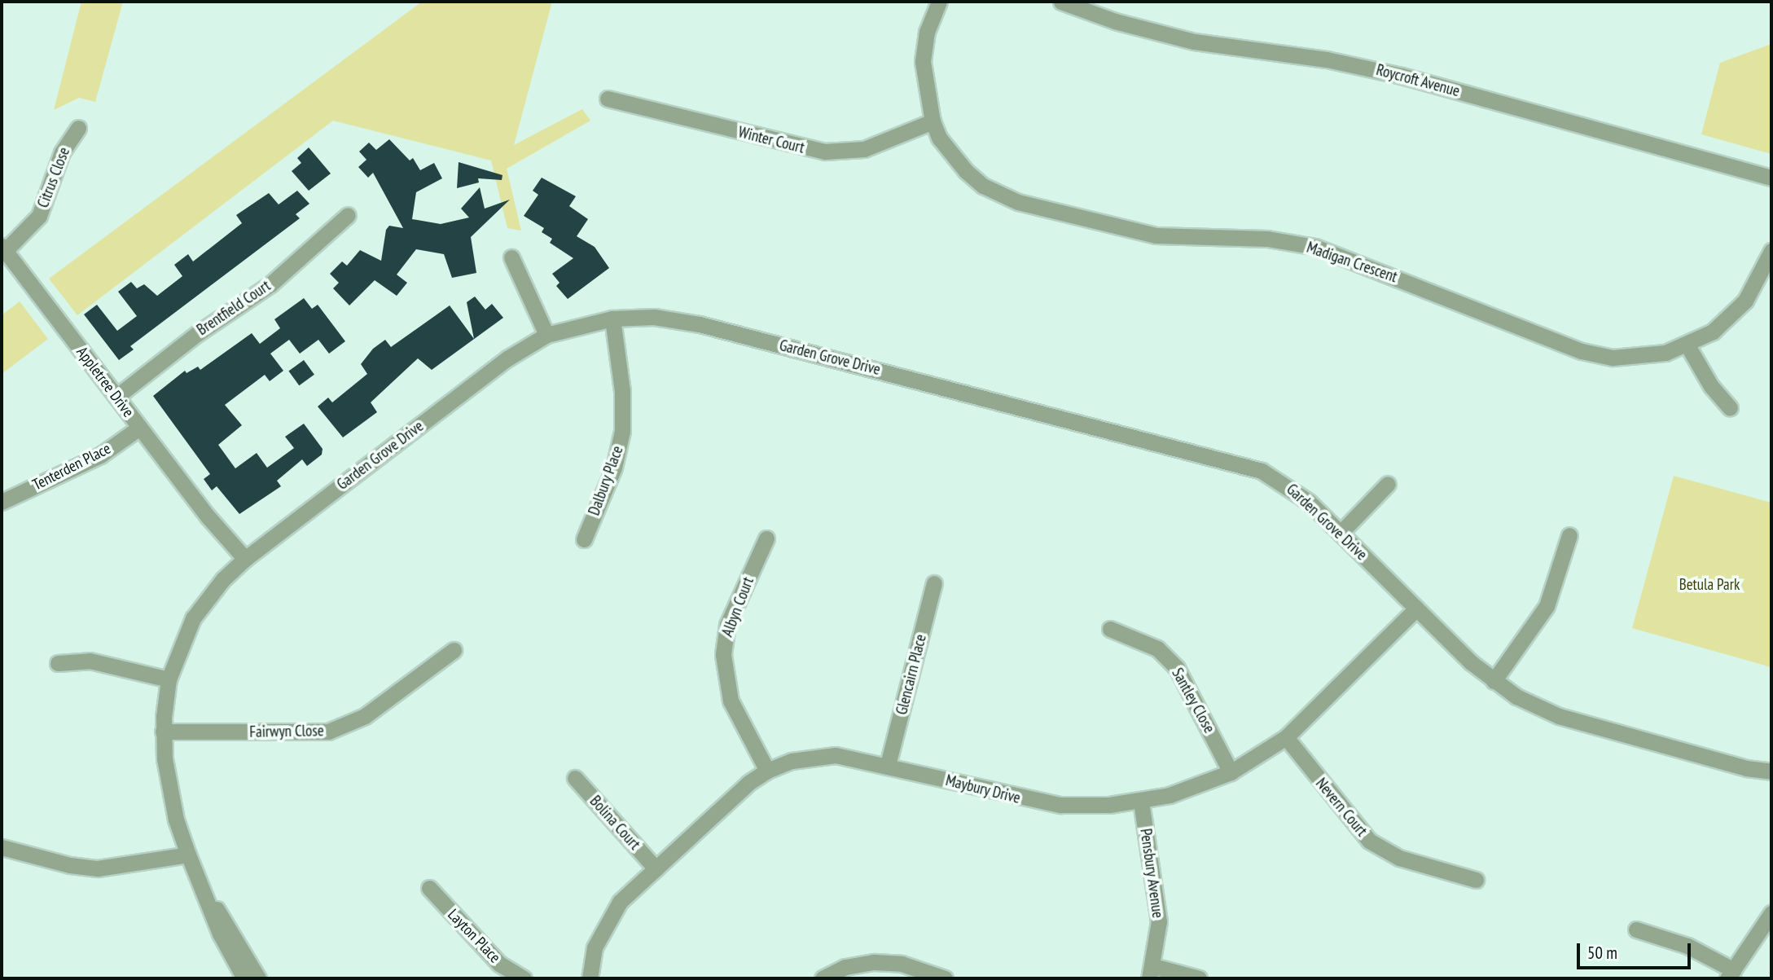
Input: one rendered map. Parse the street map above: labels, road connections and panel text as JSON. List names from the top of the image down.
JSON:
{
  "streets": {
    "street": [
      "Roycroft Avenue",
      "Winter Court",
      "Citrus Close",
      "Madigan Crescent",
      "Brentfield Court",
      "Garden Grove Drive",
      "Appletree Drive",
      "Tenterden Place",
      "Dalbury Place",
      "Albyn Court",
      "Glencairn Place",
      "Santley Close",
      "Fairwyn Close",
      "Maybury Drive",
      "Nevern Court",
      "Bolina Court",
      "Pensbury Avenue",
      "Layton Place"
    ]
  },
  "crossings": [
    ["Winter Court", "Madigan Crescent"],
    ["Citrus Close", "Appletree Drive"],
    ["Brentfield Court", "Appletree Drive"],
    ["Garden Grove Drive", "Appletree Drive"],
    ["Garden Grove Drive", "Dalbury Place"],
    ["Garden Grove Drive", "Fairwyn Close"],
    ["Garden Grove Drive", "Maybury Drive"],
    ["Appletree Drive", "Tenterden Place"],
    ["Albyn Court", "Maybury Drive"],
    ["Glencairn Place", "Maybury Drive"],
    ["Santley Close", "Maybury Drive"],
    ["Maybury Drive", "Nevern Court"],
    ["Maybury Drive", "Bolina Court"],
    ["Maybury Drive", "Pensbury Avenue"]
  ],
  "parks": ["Betula Park"],
  "scale_bar": "50 m"
}
